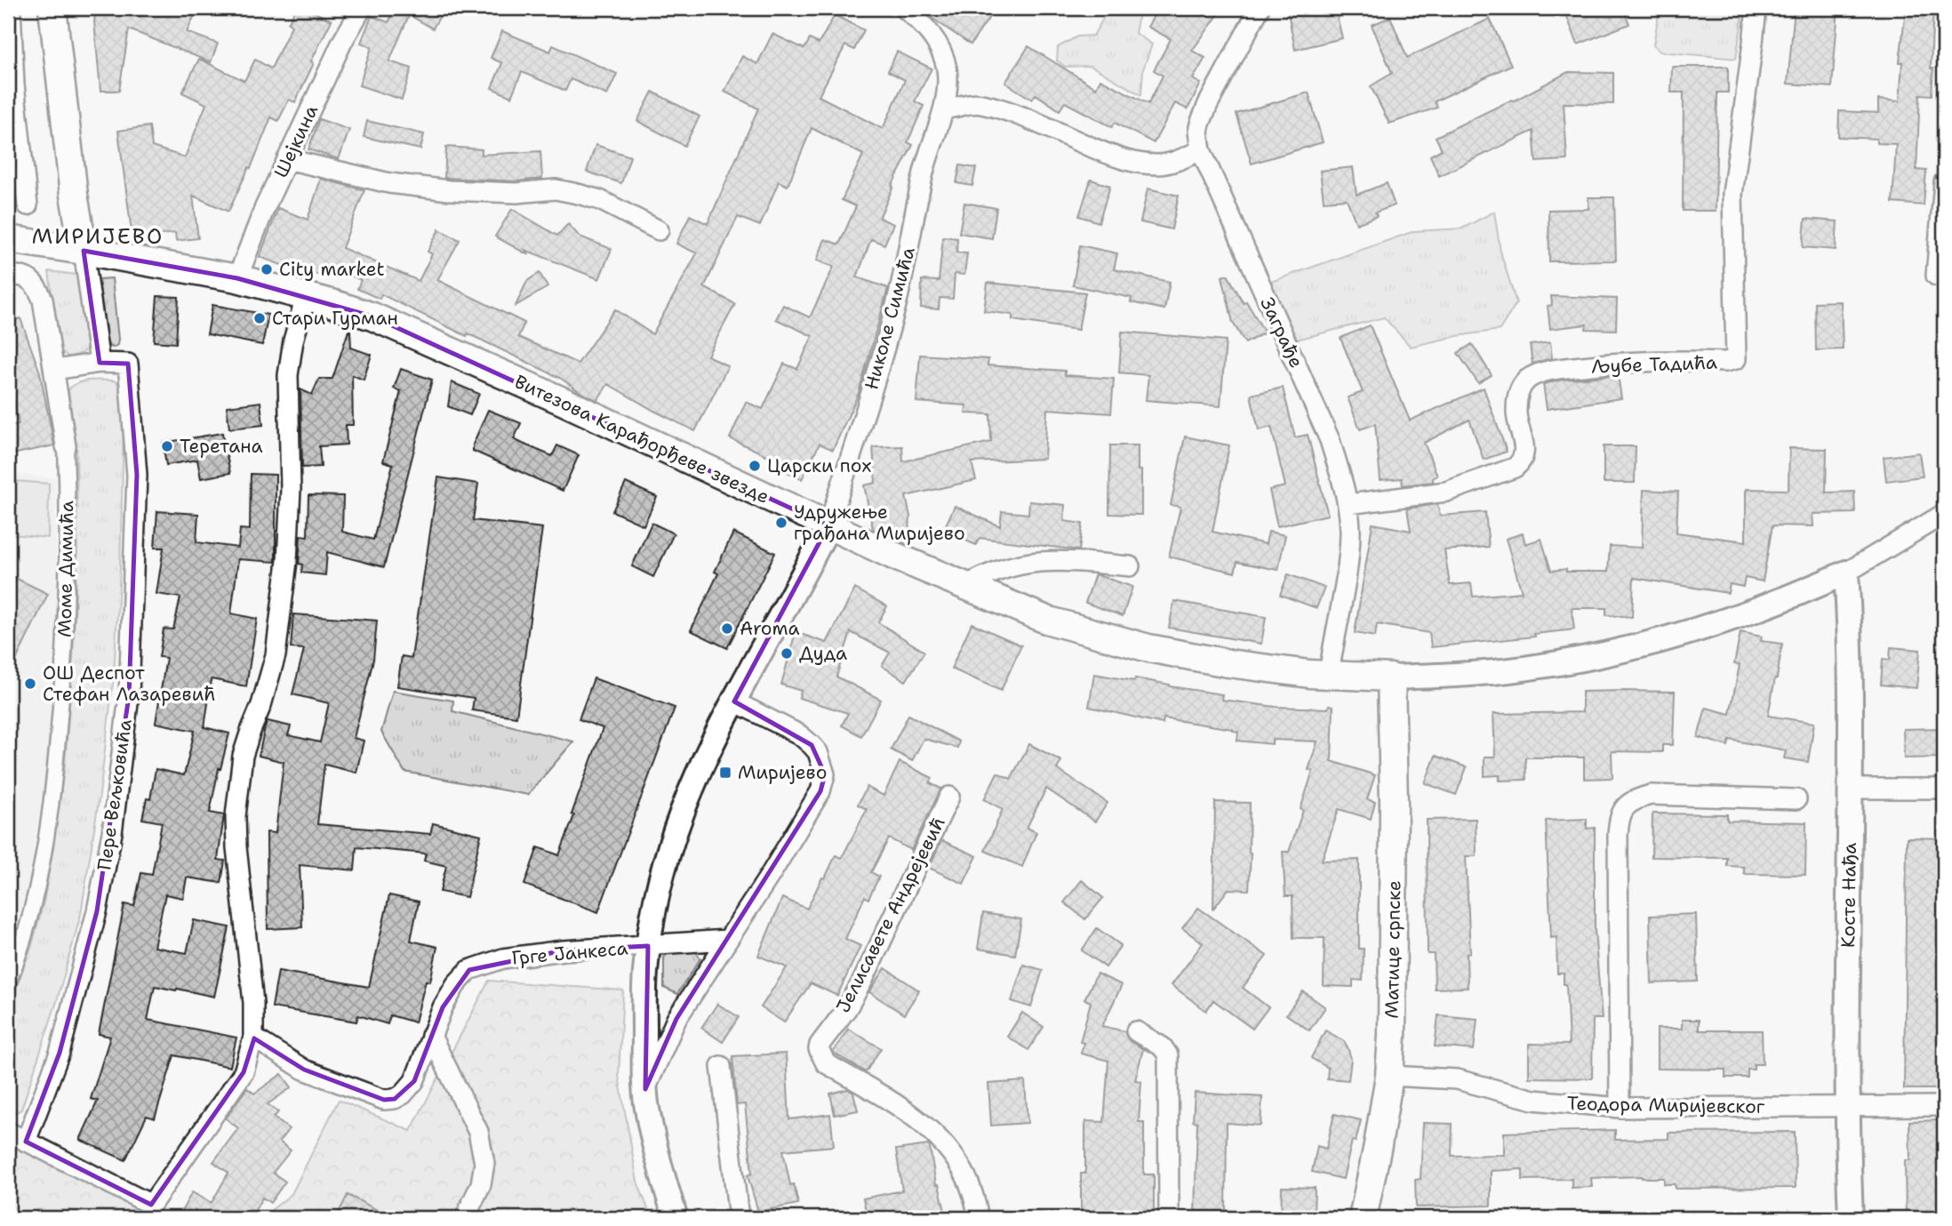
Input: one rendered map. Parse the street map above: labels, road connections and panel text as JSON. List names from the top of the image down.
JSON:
{
  "streets": {
    "main road": ["Витезова Карађорђеве звезде", "Матице српске"],
    "street": [
      "Шејкина",
      "Николе Симића",
      "Заграђе",
      "Љубе Тадића",
      "Моме Димића",
      "Пере Вељковића",
      "Косте Нађа",
      "Јелисавете Андрејевић",
      "Грге Јанкеса",
      "Теодора Миријевског"
    ]
  },
  "crossings": [
    ["Шејкина", "Витезова Карађорђеве звезде"],
    ["Николе Симића", "Витезова Карађорђеве звезде"],
    ["Заграђе", "Љубе Тадића"],
    ["Заграђе", "Витезова Карађорђеве звезде"],
    ["Витезова Карађорђеве звезде", "Косте Нађа"],
    ["Витезова Карађорђеве звезде", "Матице српске"],
    ["Косте Нађа", "Теодора Миријевског"],
    ["Матице српске", "Теодора Миријевског"]
  ],
  "districts": ["МИРИЈЕВО"],
  "places": {
    "other": [
      "City market",
      "Стари Гурман",
      "Теретана",
      "Царски пох",
      "Удружење грађана Миријево",
      "Aroma",
      "Дуда",
      "ОШ Деспот Стефан Лазаревић"
    ],
    "transit": ["Миријево"]
  }
}
